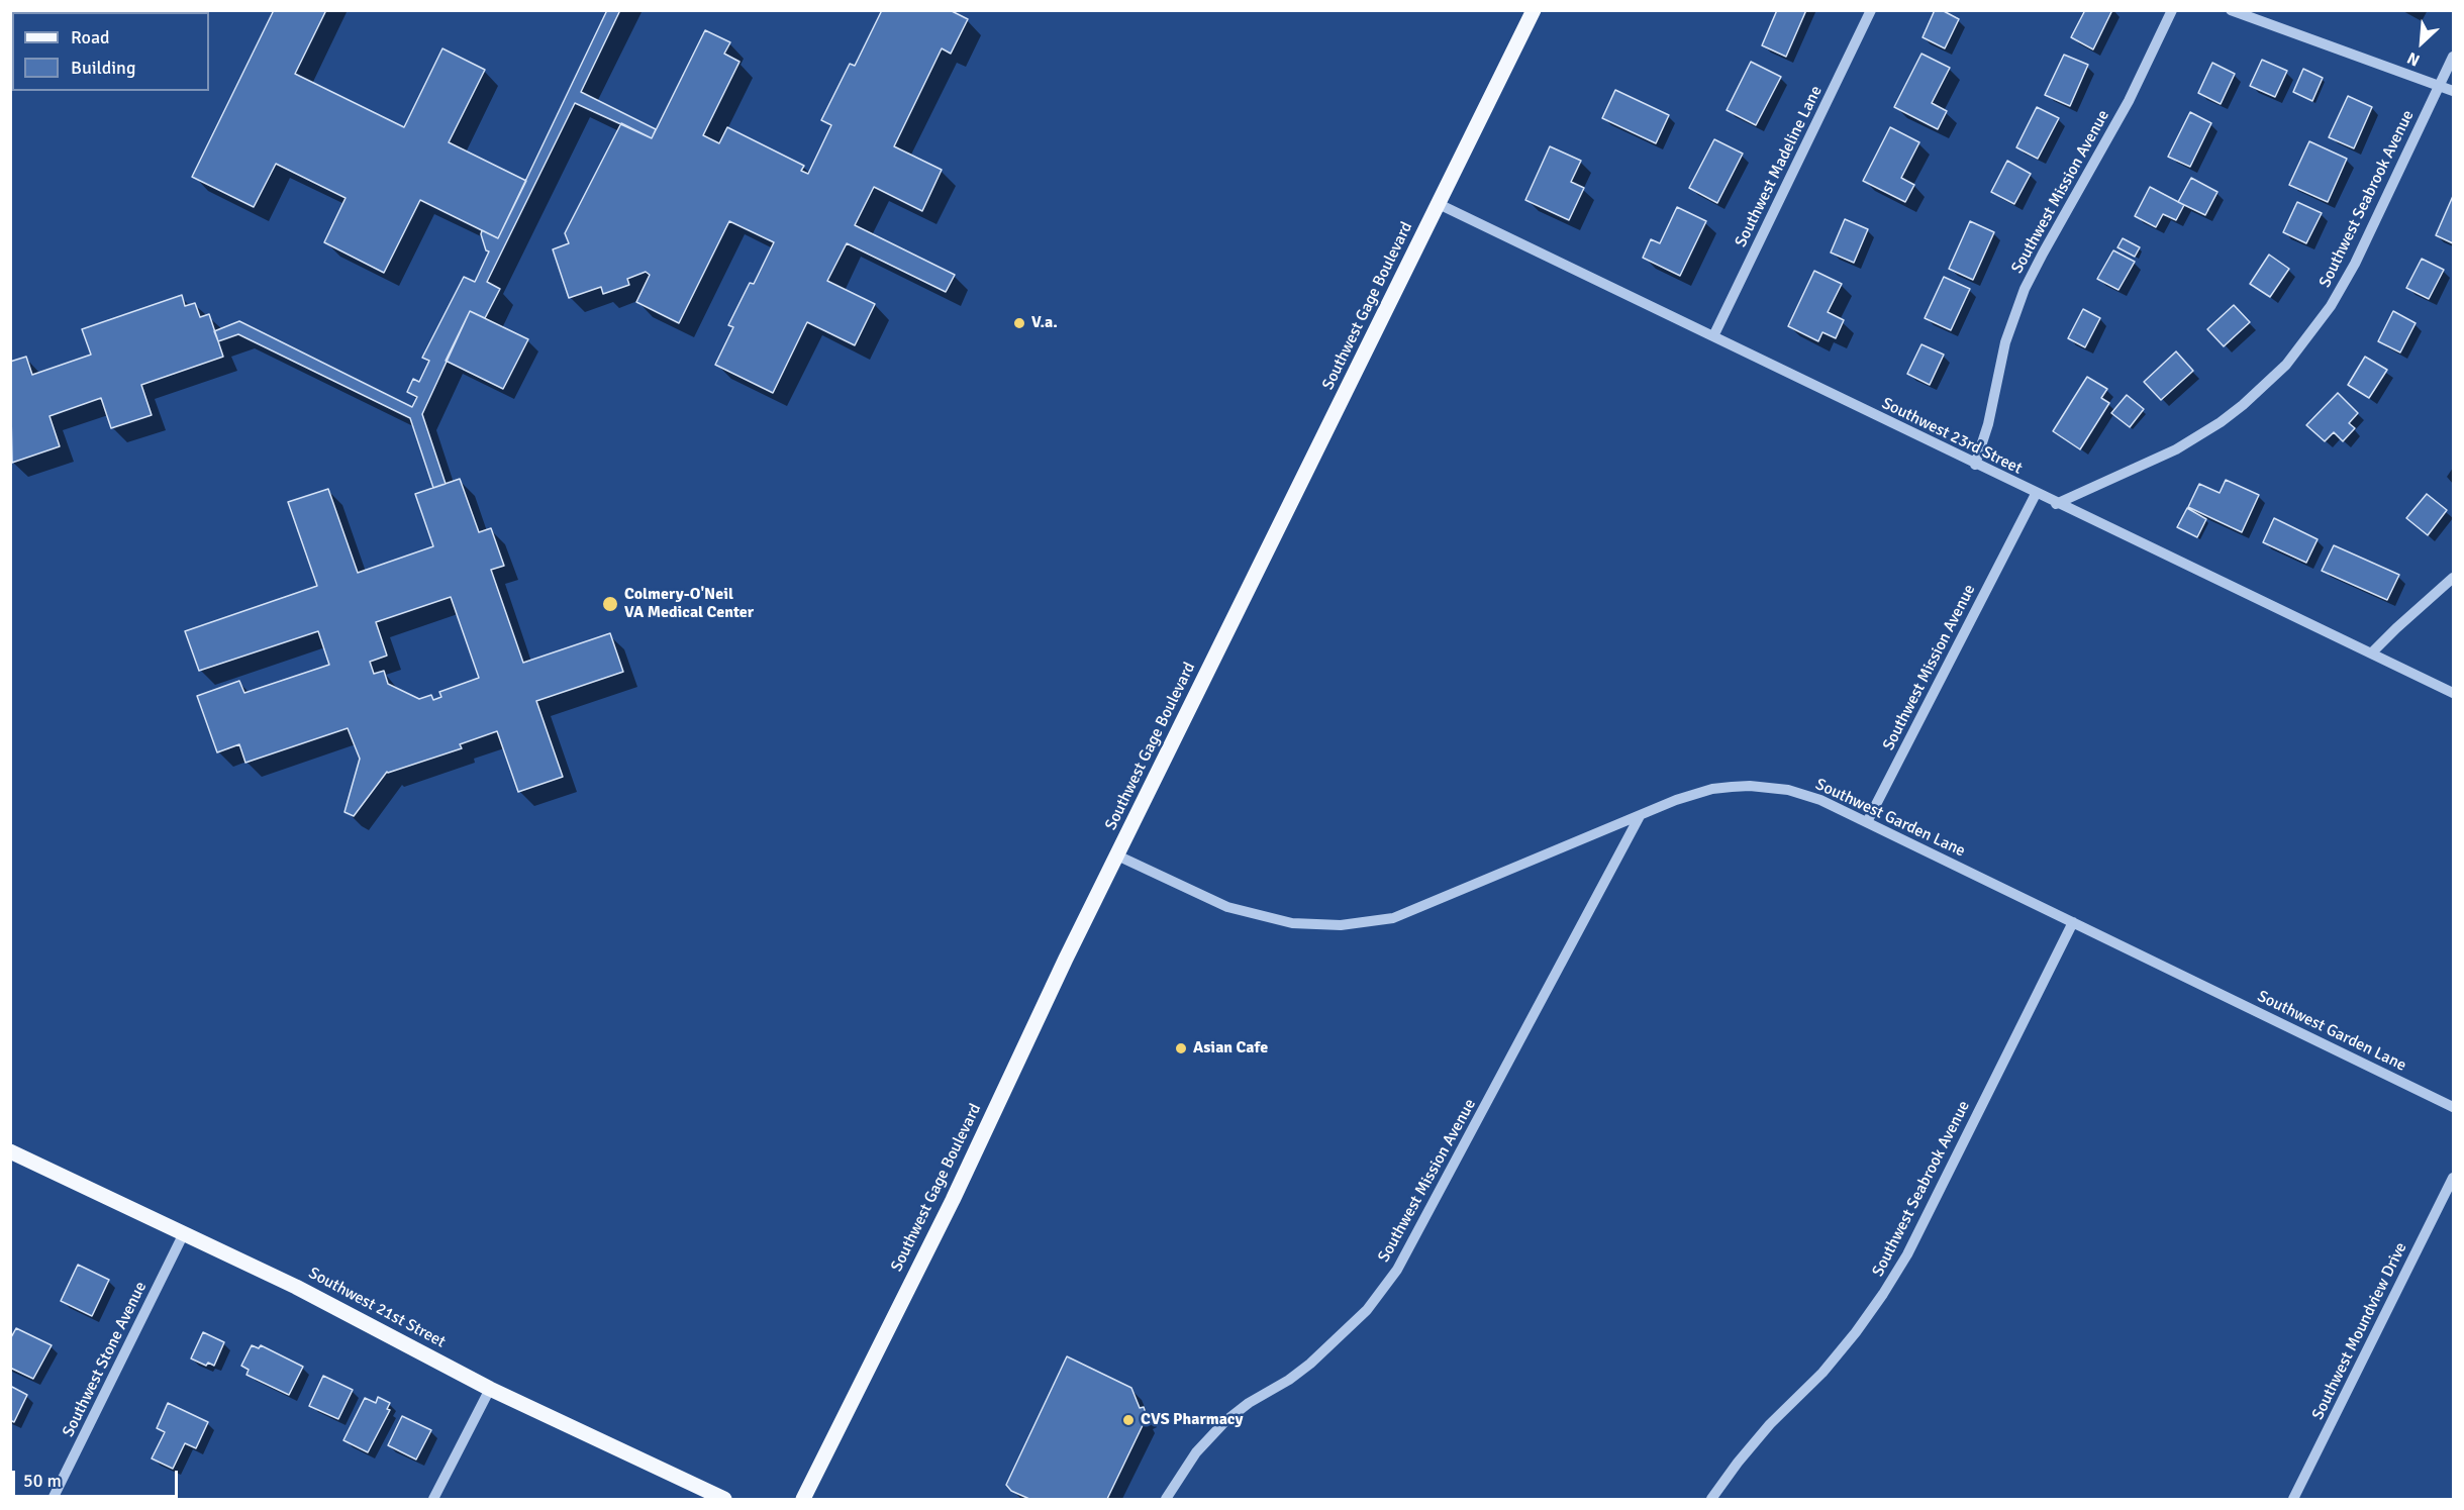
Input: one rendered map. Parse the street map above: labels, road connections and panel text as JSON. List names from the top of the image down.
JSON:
{
  "streets": {
    "main road": ["Southwest Gage Boulevard", "Southwest 21st Street"],
    "street": [
      "Southwest Madeline Lane",
      "Southwest Mission Avenue",
      "Southwest Seabrook Avenue",
      "Southwest 23rd Street",
      "Southwest Garden Lane",
      "Southwest Moundview Drive",
      "Southwest Stone Avenue"
    ]
  },
  "crossings": [
    ["Southwest Madeline Lane", "Southwest 23rd Street"],
    ["Southwest Mission Avenue", "Southwest 23rd Street"],
    ["Southwest Mission Avenue", "Southwest Garden Lane"],
    ["Southwest Seabrook Avenue", "Southwest 23rd Street"],
    ["Southwest Seabrook Avenue", "Southwest Garden Lane"],
    ["Southwest Gage Boulevard", "Southwest 23rd Street"],
    ["Southwest Gage Boulevard", "Southwest Garden Lane"],
    ["Southwest 21st Street", "Southwest Stone Avenue"]
  ],
  "places": [
    "V.a.",
    "Colmery-O'Neil VA Medical Center",
    "Asian Cafe",
    "CVS Pharmacy"
  ],
  "legend": ["Road", "Building"],
  "scale_bar": "50 m",
  "north": "bottom left"
}
